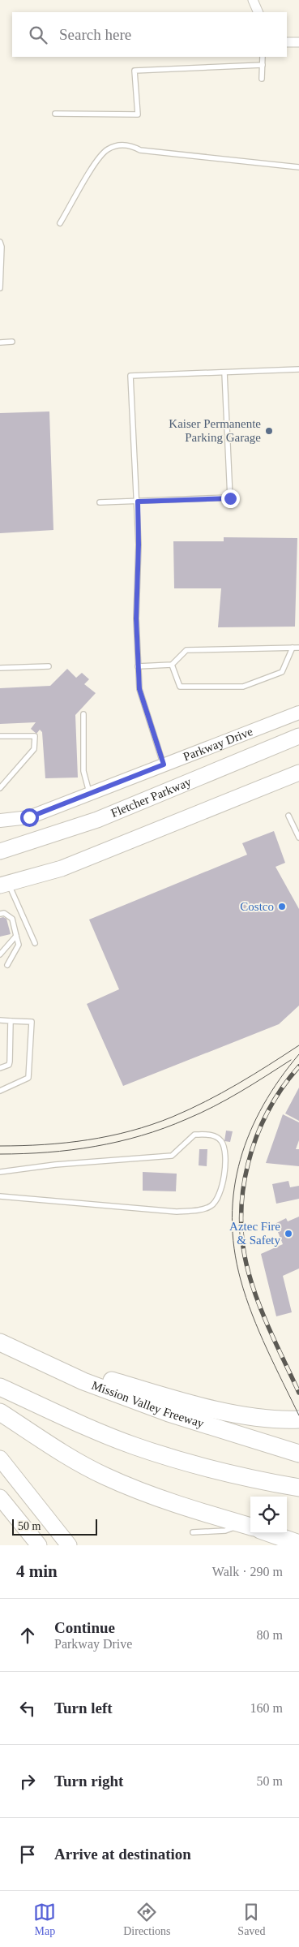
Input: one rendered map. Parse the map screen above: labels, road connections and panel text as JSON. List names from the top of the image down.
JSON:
{
  "streets": {
    "highway": ["Mission Valley Freeway"],
    "main road": ["Fletcher Parkway"],
    "street": ["Parkway Drive"]
  },
  "places": ["Kaiser Permanente Parking Garage", "Costco", "Aztec Fire & Safety"],
  "scale_bar": "50 m",
  "page": {
    "search": "Search here",
    "scale": "50 m",
    "heading": ["4 min", "Walk · 290 m"],
    "list": [
      ["Continue", "Parkway Drive", "80 m"],
      ["Turn left", "160 m"],
      ["Turn right", "50 m"],
      "Arrive at destination"
    ],
    "nav": ["Map", "Directions", "Saved"]
  }
}
